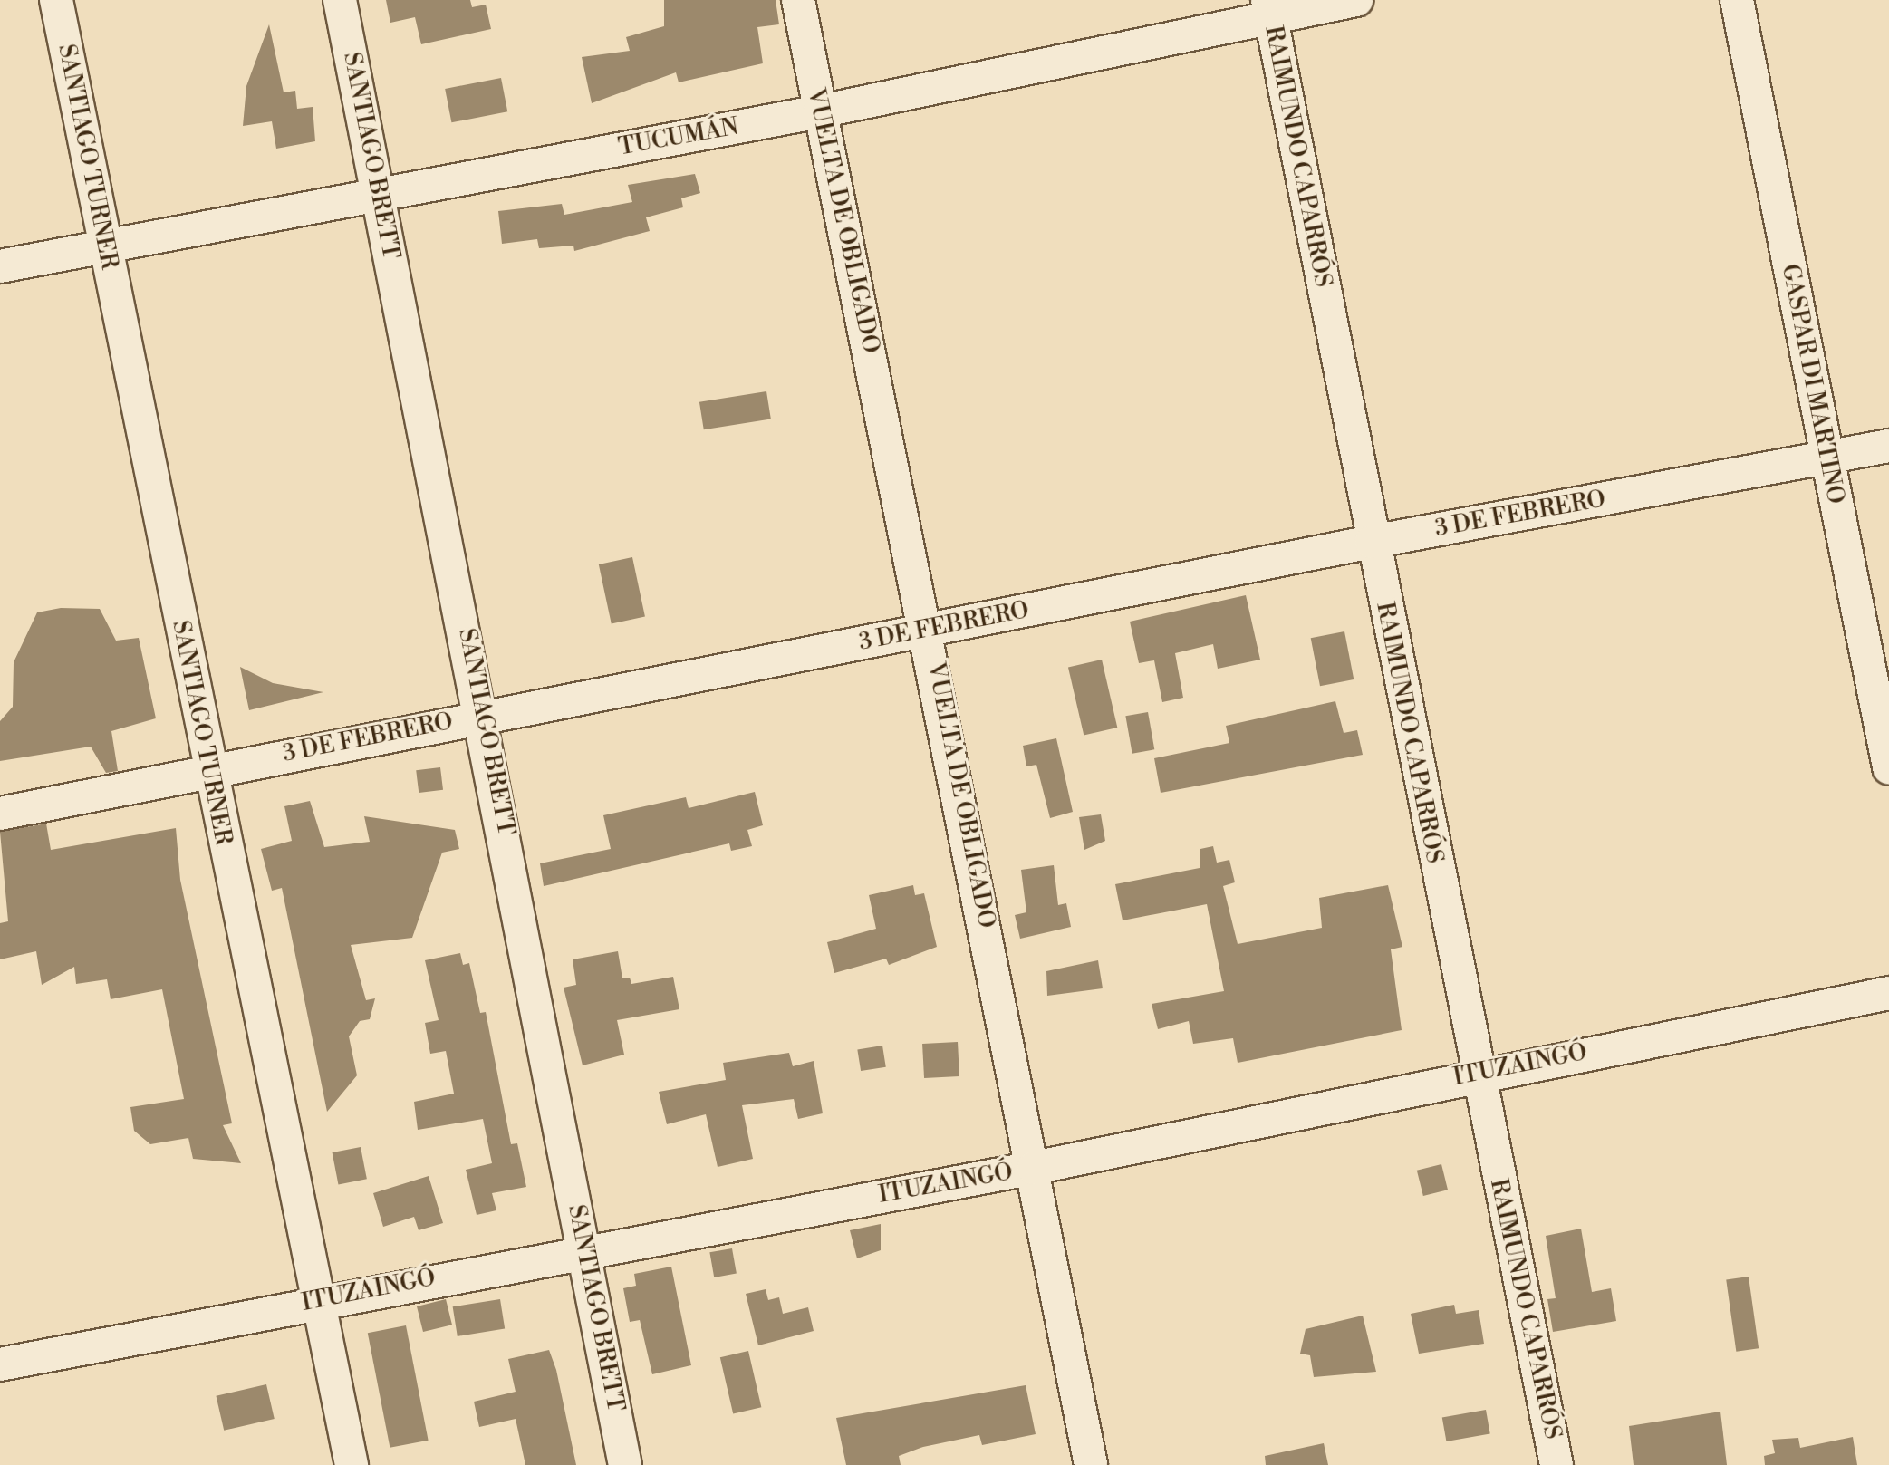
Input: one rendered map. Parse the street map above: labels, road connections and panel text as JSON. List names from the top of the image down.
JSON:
{
  "streets": {
    "street": [
      "TUCUMÁN",
      "SANTIAGO BRETT",
      "SANTIAGO TURNER",
      "RAIMUNDO CAPARRÓS",
      "VUELTA DE OBLIGADO",
      "GASPAR DI MARTINO",
      "3 DE FEBRERO",
      "ITUZAINGÓ"
    ]
  },
  "crossings": [
    ["TUCUMÁN", "SANTIAGO BRETT"],
    ["TUCUMÁN", "SANTIAGO TURNER"],
    ["TUCUMÁN", "RAIMUNDO CAPARRÓS"],
    ["TUCUMÁN", "VUELTA DE OBLIGADO"],
    ["SANTIAGO BRETT", "3 DE FEBRERO"],
    ["SANTIAGO BRETT", "ITUZAINGÓ"],
    ["SANTIAGO TURNER", "3 DE FEBRERO"],
    ["SANTIAGO TURNER", "ITUZAINGÓ"],
    ["RAIMUNDO CAPARRÓS", "3 DE FEBRERO"],
    ["RAIMUNDO CAPARRÓS", "ITUZAINGÓ"],
    ["VUELTA DE OBLIGADO", "3 DE FEBRERO"],
    ["VUELTA DE OBLIGADO", "ITUZAINGÓ"],
    ["GASPAR DI MARTINO", "3 DE FEBRERO"]
  ]
}
